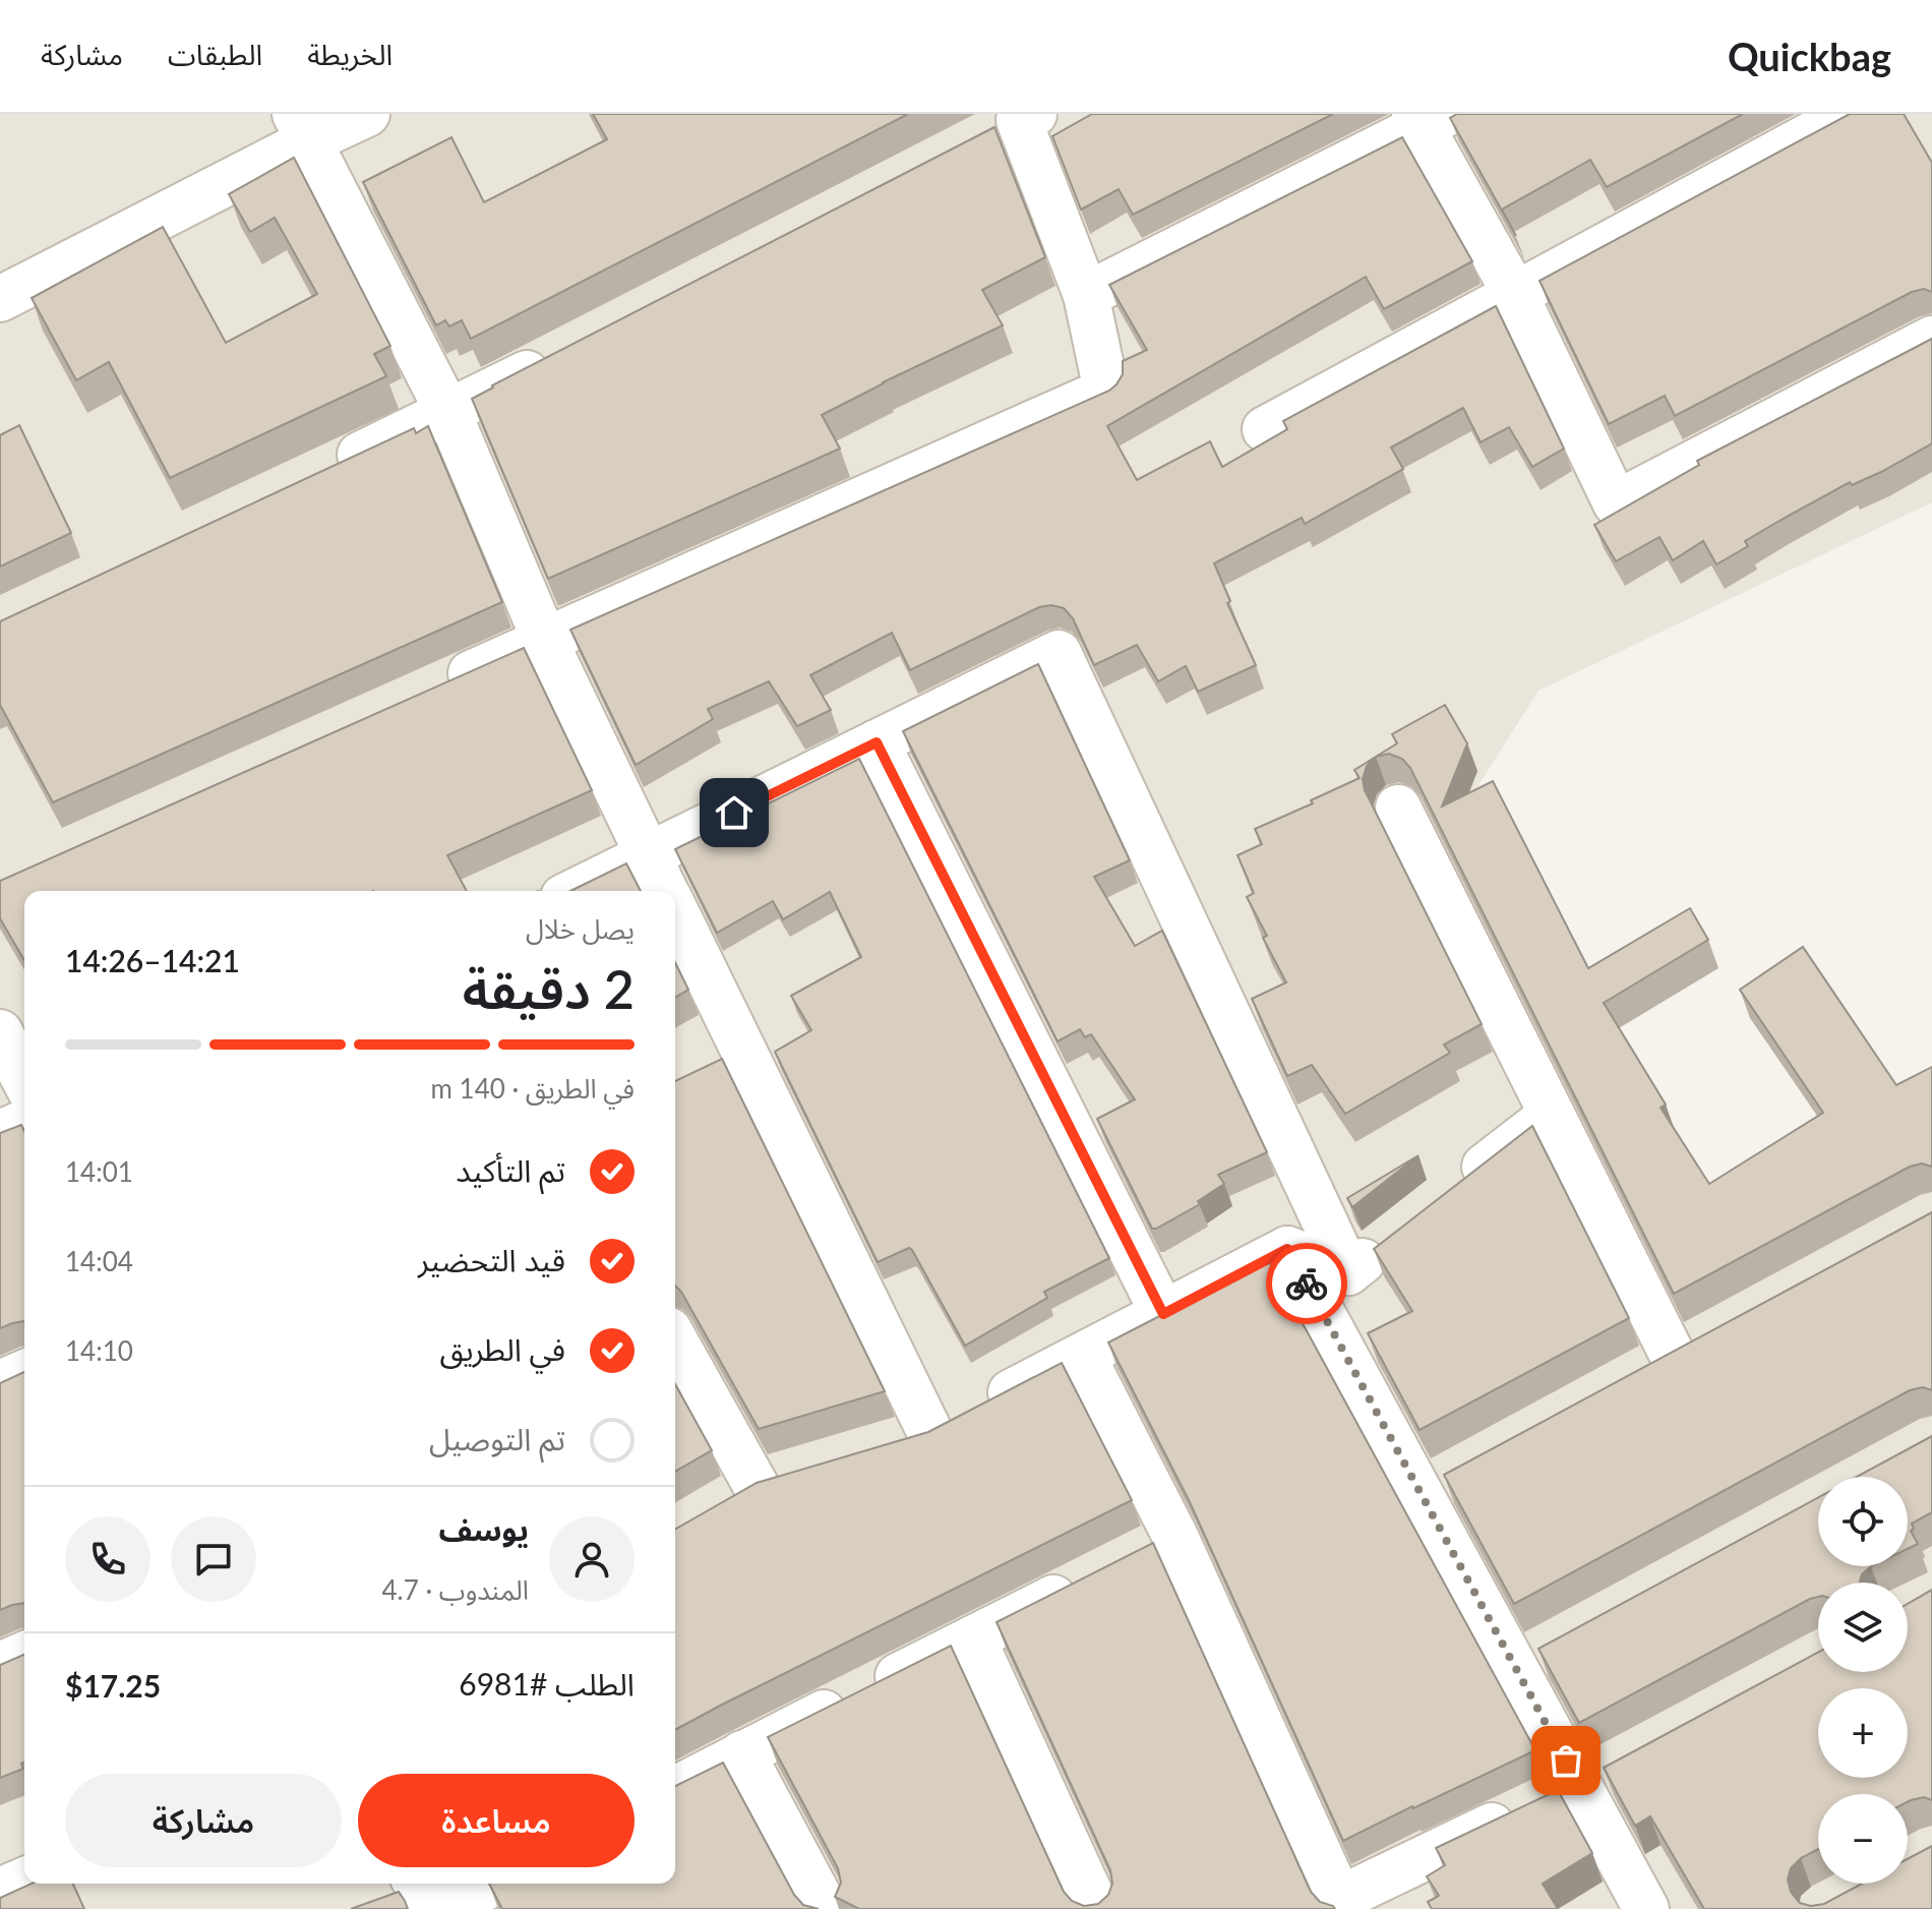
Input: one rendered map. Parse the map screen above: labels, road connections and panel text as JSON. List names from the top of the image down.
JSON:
{
  "page": {
    "header": "Quickbag",
    "nav": ["الخريطة", "الطبقات", "مشاركة"],
    "heading": ["2 دقيقة", "يصل خلال", "14:21–14:26"],
    "panel": [
      "يوسف",
      "المندوب · 4.7",
      "الطلب #6981",
      "$17.25"
    ],
    "bar": "في الطريق · 140 m",
    "list": [
      ["تم التأكيد", "14:01"],
      ["قيد التحضير", "14:04"],
      ["في الطريق", "14:10"],
      "تم التوصيل"
    ],
    "map_buttons": ["+", "−"],
    "buttons": ["مساعدة", "مشاركة"]
  }
}
